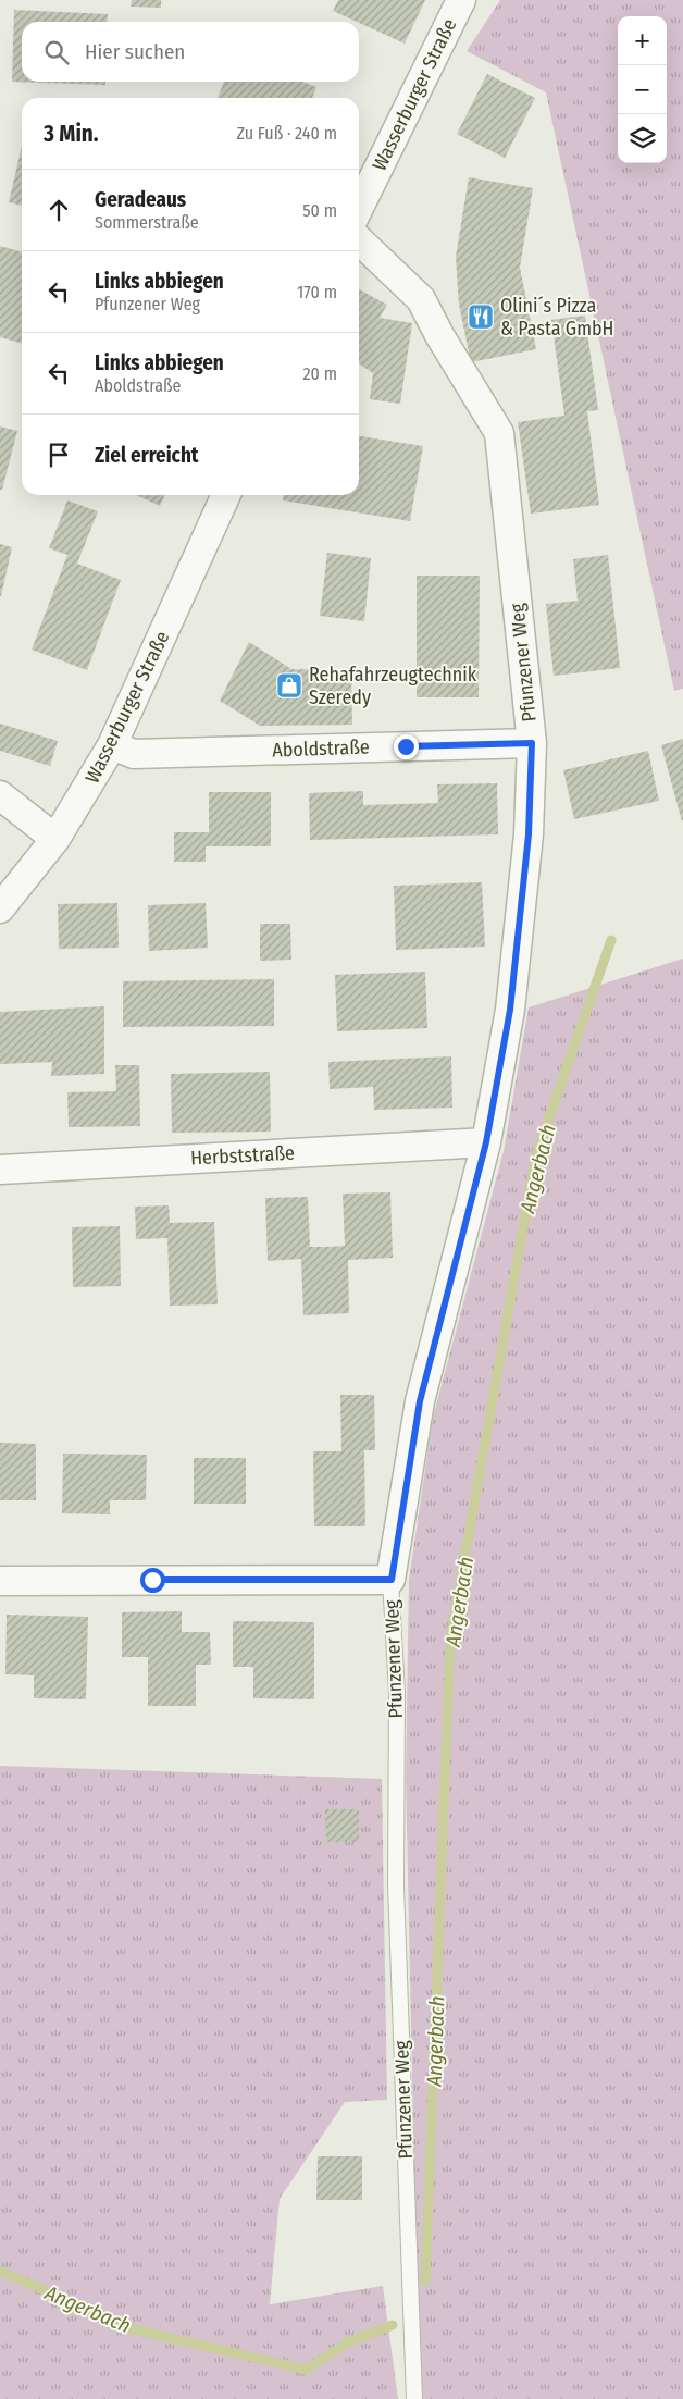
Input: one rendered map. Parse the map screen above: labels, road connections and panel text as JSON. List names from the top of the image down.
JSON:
{
  "streets": {
    "street": [
      "Wasserburger Straße",
      "Pfunzener Weg",
      "Aboldstraße",
      "Herbststraße"
    ]
  },
  "crossings": [
    ["Wasserburger Straße", "Aboldstraße"],
    ["Pfunzener Weg", "Aboldstraße"],
    ["Pfunzener Weg", "Herbststraße"]
  ],
  "water": ["Angerbach"],
  "places": {
    "restaurant": ["Olini´s Pizza & Pasta GmbH"],
    "shop": ["Rehafahrzeugtechnik Szeredy"]
  },
  "page": {
    "map_buttons": ["+", "−"],
    "search": "Hier suchen",
    "heading": ["3 Min.", "Zu Fuß · 240 m"],
    "list": [
      ["Geradeaus", "Sommerstraße", "50 m"],
      ["Links abbiegen", "Pfunzener Weg", "170 m"],
      ["Links abbiegen", "Aboldstraße", "20 m"],
      "Ziel erreicht"
    ]
  }
}
